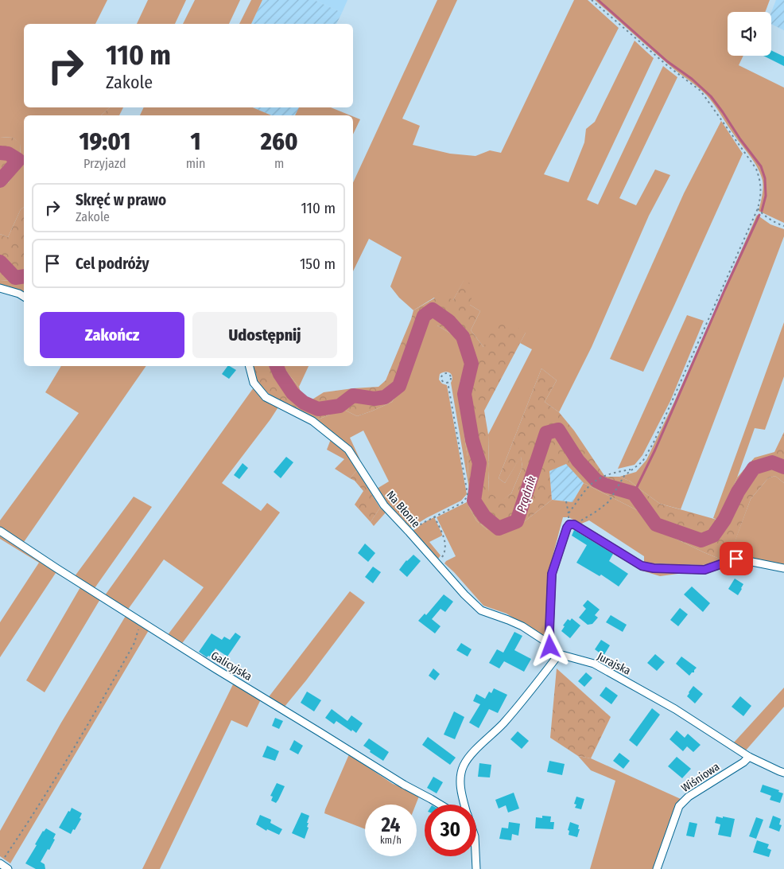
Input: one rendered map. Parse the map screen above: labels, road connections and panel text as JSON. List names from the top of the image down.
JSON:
{
  "streets": {
    "street": [
      "Na Błonie",
      "Jurajska",
      "Galicyjska",
      "Wiśniowa"
    ]
  },
  "crossings": [
    ["Na Błonie", "Jurajska"],
    ["Jurajska", "Wiśniowa"]
  ],
  "water": ["Prądnik"],
  "page": {
    "turn": ["110 m", "Zakole"],
    "eta": [
      "19:01",
      "Przyjazd",
      "1",
      "min",
      "260",
      "m"
    ],
    "list": [
      {
        "name": "Skręć w prawo",
        "note": "Zakole",
        "value": "110 m"
      },
      {
        "name": "Cel podróży",
        "value": "150 m"
      }
    ],
    "buttons": ["Zakończ", "Udostępnij"],
    "speed": "24 km/h",
    "limit": "30"
  }
}
